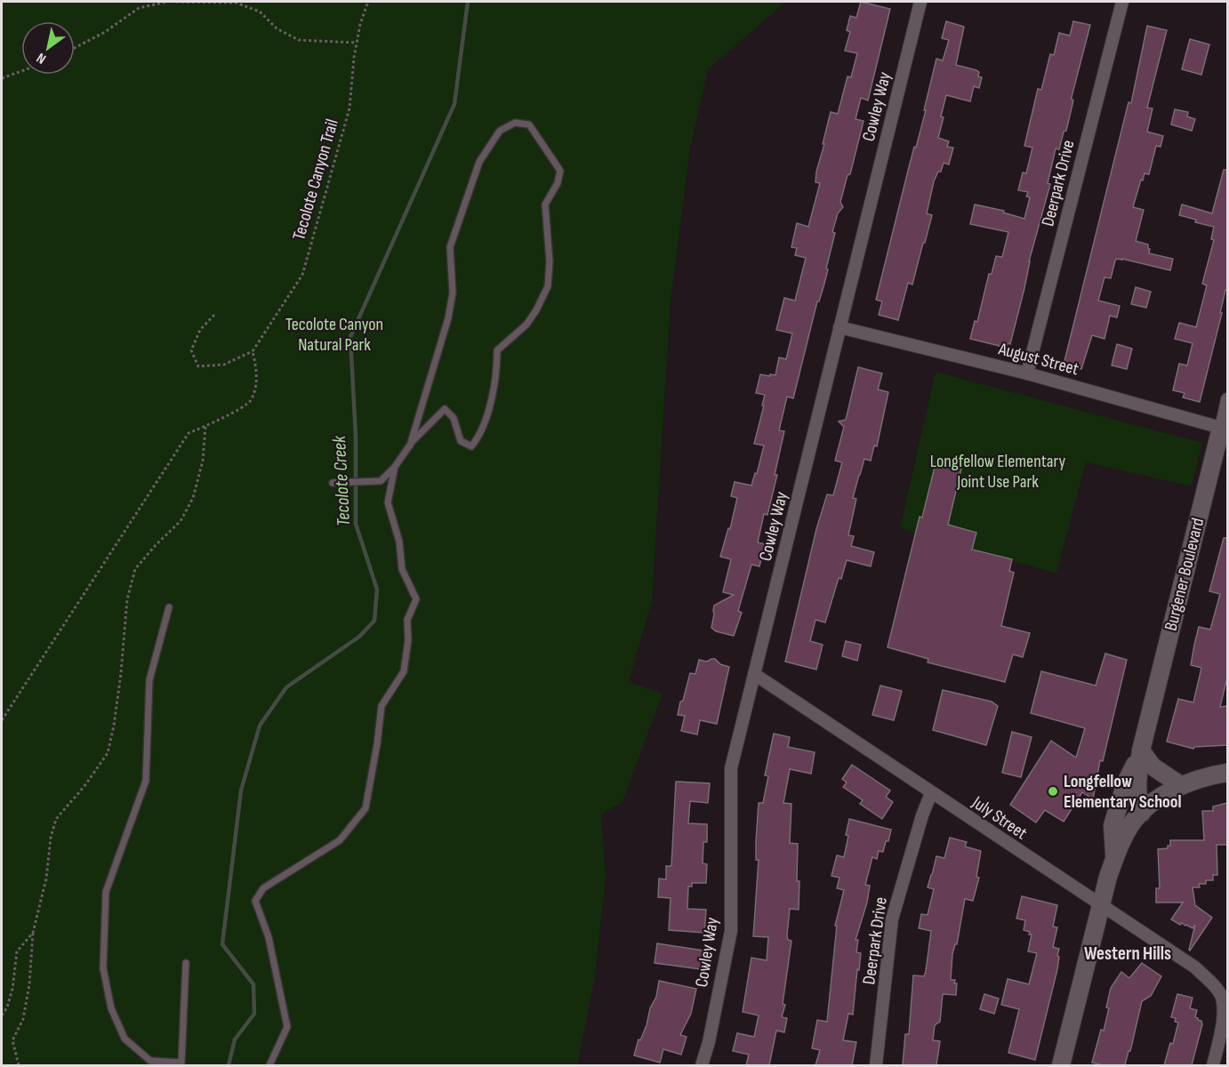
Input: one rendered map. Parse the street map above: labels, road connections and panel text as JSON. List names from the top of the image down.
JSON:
{
  "streets": {
    "street": [
      "Cowley Way",
      "Deerpark Drive",
      "August Street",
      "Burgener Boulevard",
      "July Street"
    ],
    "path": ["Tecolote Canyon Trail"]
  },
  "crossings": [
    ["Cowley Way", "August Street"],
    ["Cowley Way", "July Street"],
    ["Deerpark Drive", "August Street"],
    ["Deerpark Drive", "July Street"],
    ["August Street", "Burgener Boulevard"],
    ["Burgener Boulevard", "July Street"]
  ],
  "districts": ["Western Hills"],
  "water": ["Tecolote Creek"],
  "parks": ["Tecolote Canyon Natural Park", "Longfellow Elementary Joint Use Park"],
  "places": ["Longfellow Elementary School"],
  "north": "bottom left"
}
